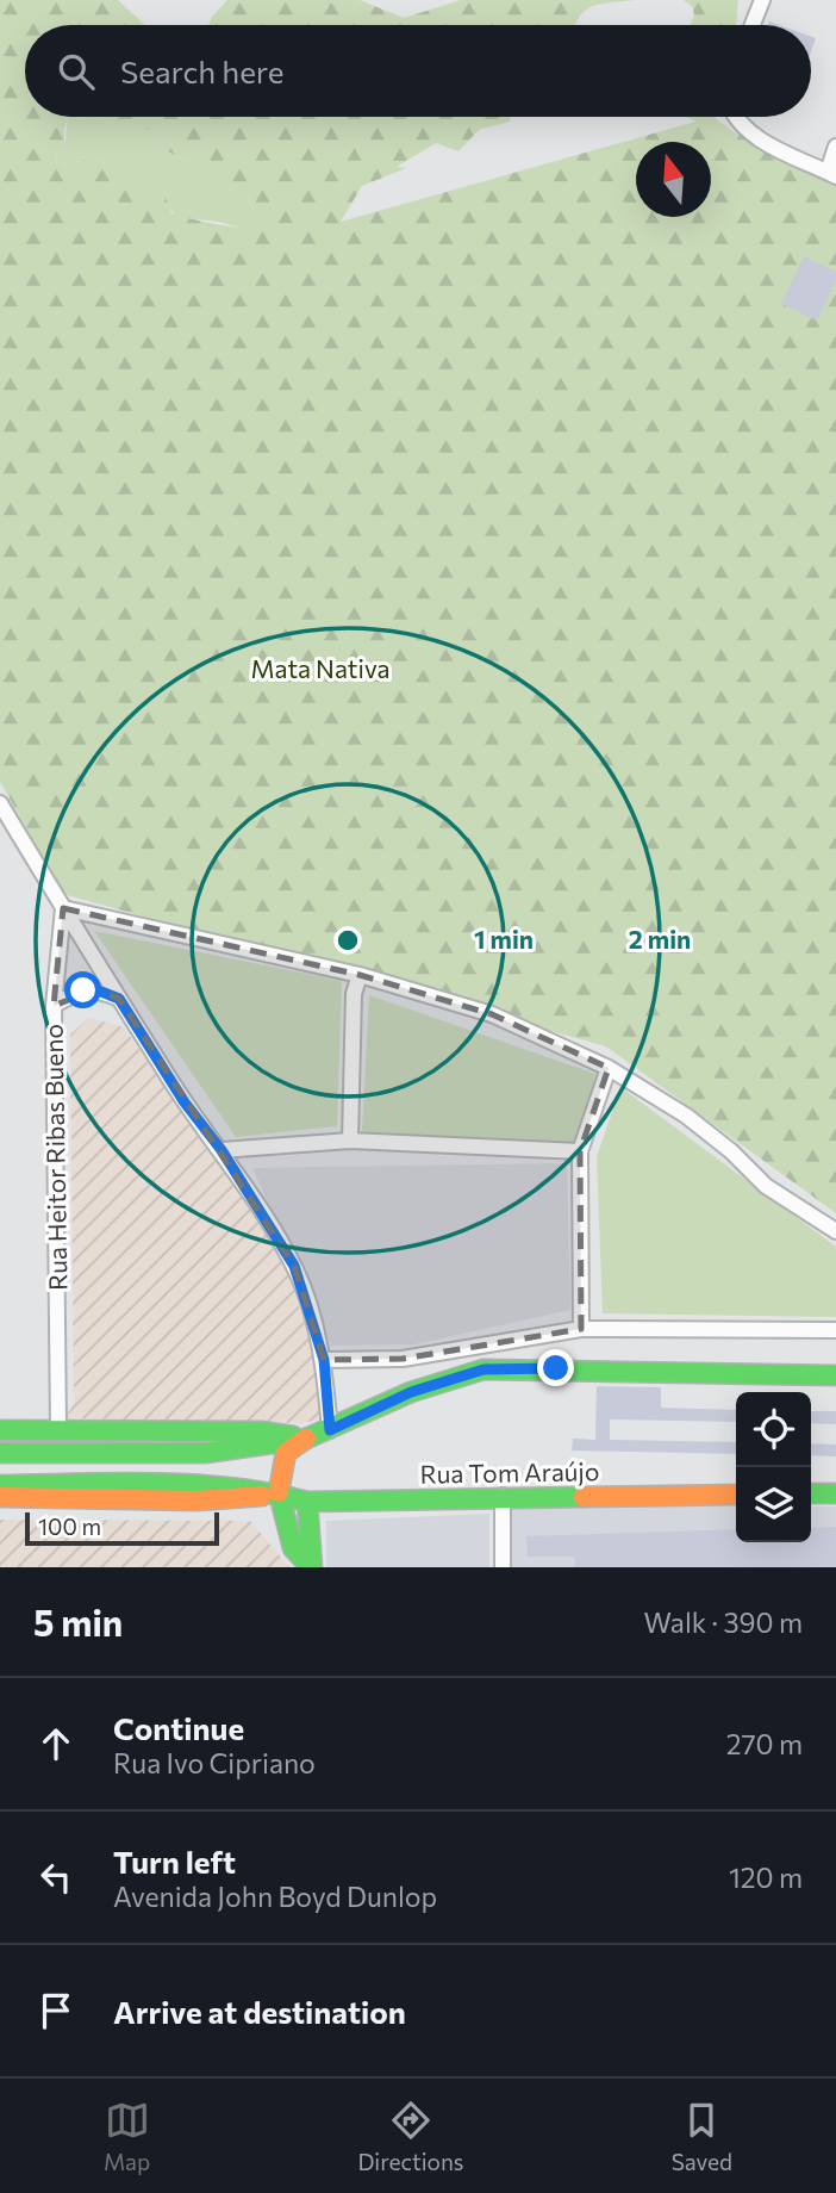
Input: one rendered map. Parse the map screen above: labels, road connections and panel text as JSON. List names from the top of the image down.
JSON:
{
  "streets": {
    "main road": ["Rua Tom Araújo"],
    "street": ["Rua Heitor Ribas Bueno"]
  },
  "parks": ["Mata Nativa"],
  "scale_bar": "100 m",
  "north": "top",
  "page": {
    "search": "Search here",
    "scale": "100 m",
    "heading": ["5 min", "Walk · 390 m"],
    "list": [
      ["Continue", "Rua Ivo Cipriano", "270 m"],
      ["Turn left", "Avenida John Boyd Dunlop", "120 m"],
      "Arrive at destination"
    ],
    "nav": ["Map", "Directions", "Saved"]
  },
  "rings": ["1 min", "2 min"]
}
